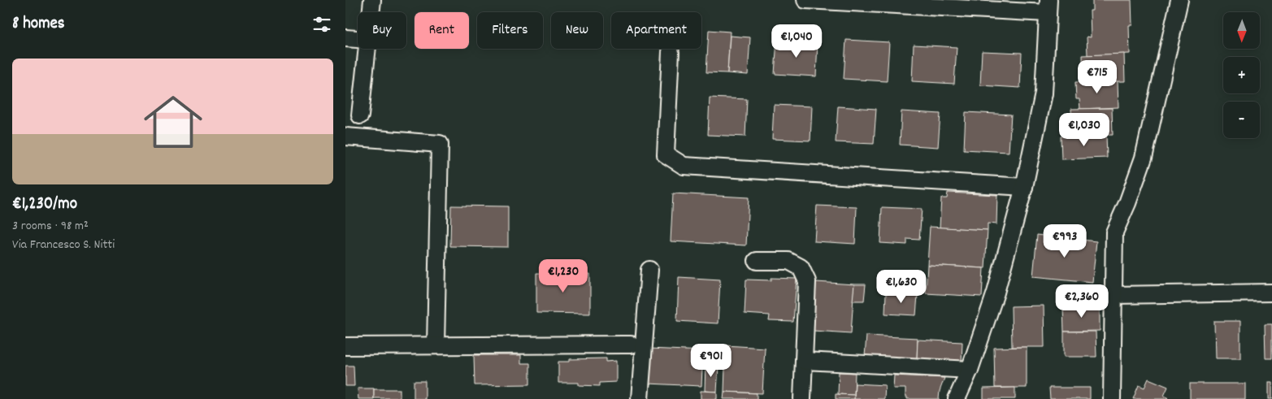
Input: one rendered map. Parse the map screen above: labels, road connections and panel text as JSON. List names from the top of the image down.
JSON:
{
  "north": "bottom",
  "page": {
    "heading": "8 homes",
    "map_buttons": ["+", "−"],
    "chip": [
      "Buy",
      "Rent",
      "Filters",
      "New",
      "Apartment"
    ],
    "price": [
      "€1,040",
      "€715",
      "€1,030",
      "€993",
      "€1,230",
      "€1,630",
      "€2,360",
      "€901"
    ],
    "list": [
      {
        "name": "€1,230/mo",
        "note": "3 rooms · 98 m² · Via Francesco S. Nitti"
      }
    ]
  }
}
